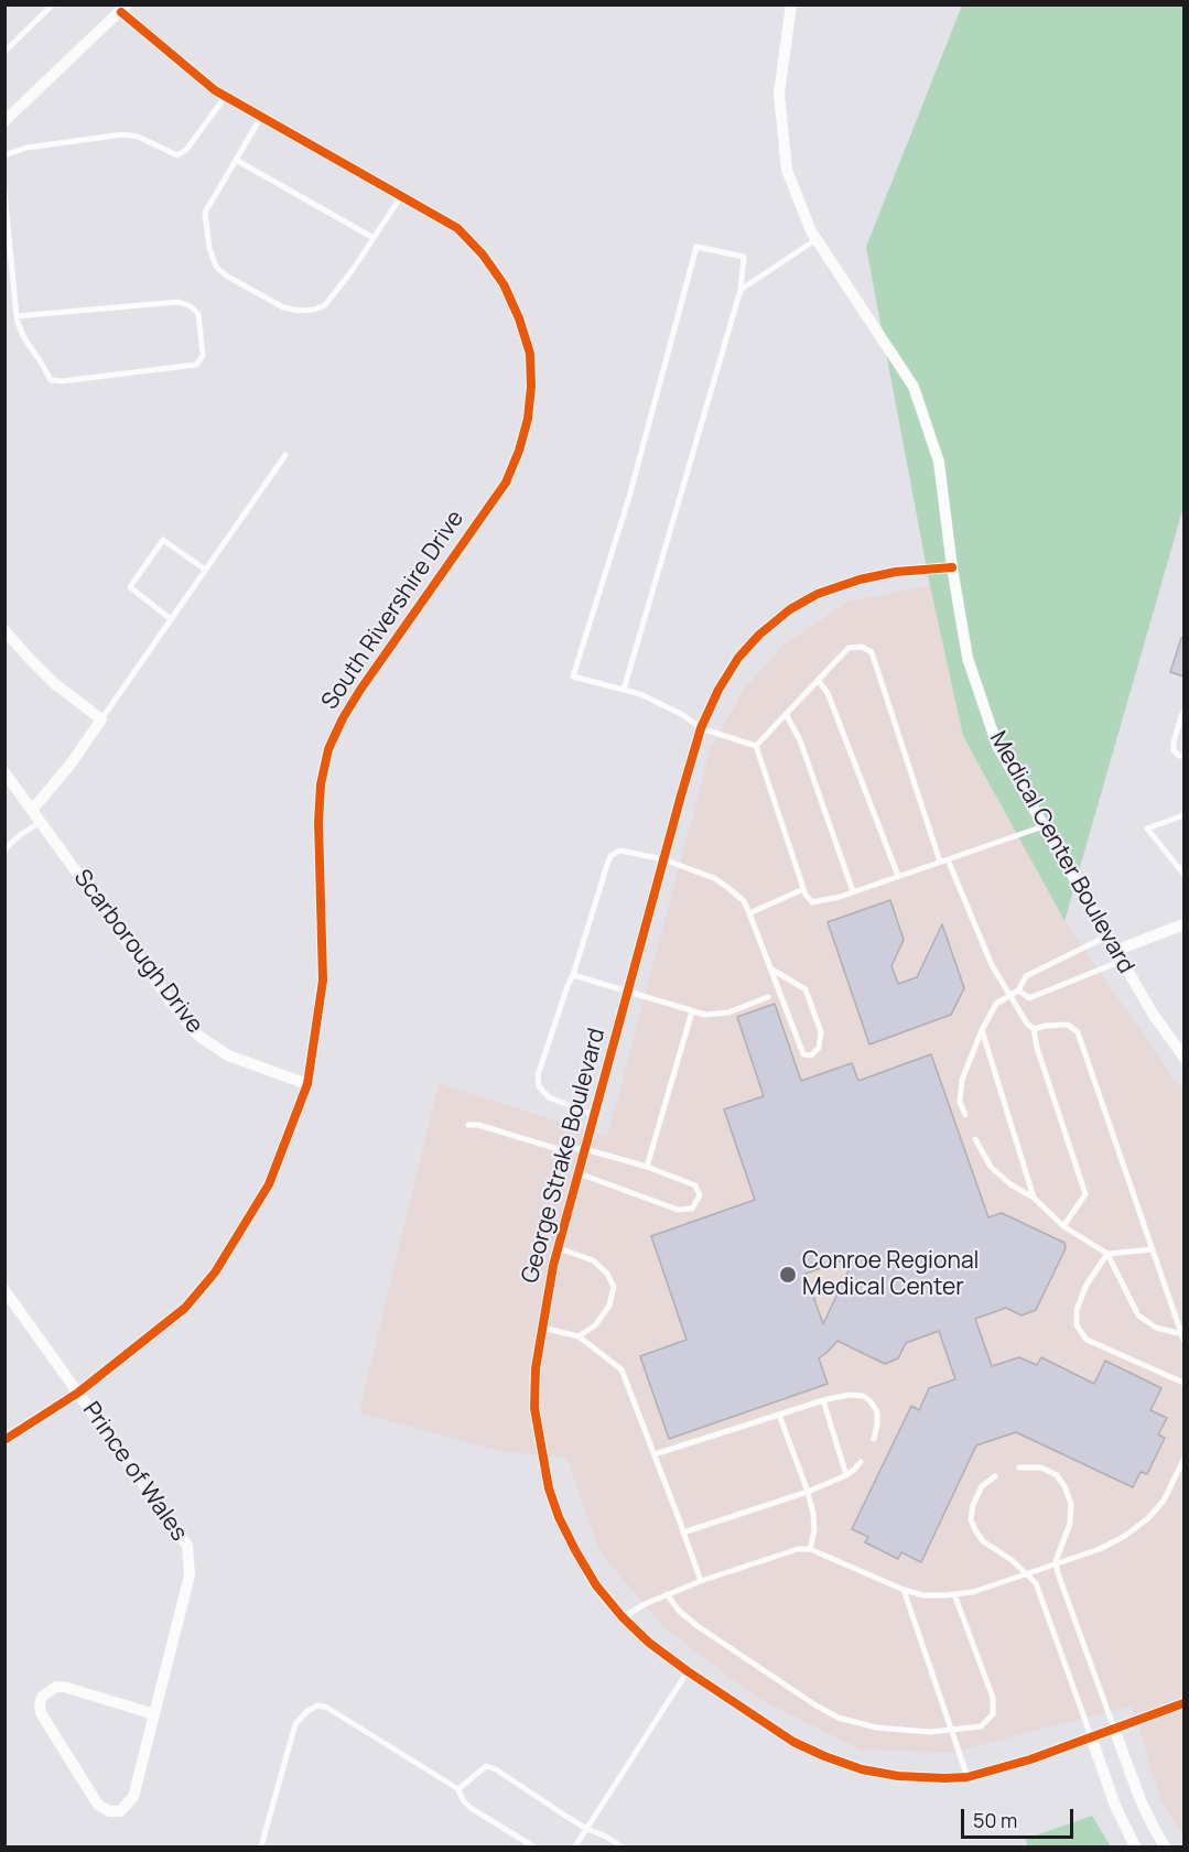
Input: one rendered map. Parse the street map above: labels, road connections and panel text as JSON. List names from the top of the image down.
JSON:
{
  "streets": {
    "street": [
      "South Rivershire Drive",
      "Medical Center Boulevard",
      "Scarborough Drive",
      "George Strake Boulevard",
      "Prince of Wales"
    ]
  },
  "crossings": [
    ["South Rivershire Drive", "Scarborough Drive"],
    ["South Rivershire Drive", "Prince of Wales"],
    ["Medical Center Boulevard", "George Strake Boulevard"]
  ],
  "places": ["Conroe Regional Medical Center"],
  "scale_bar": "50 m"
}
